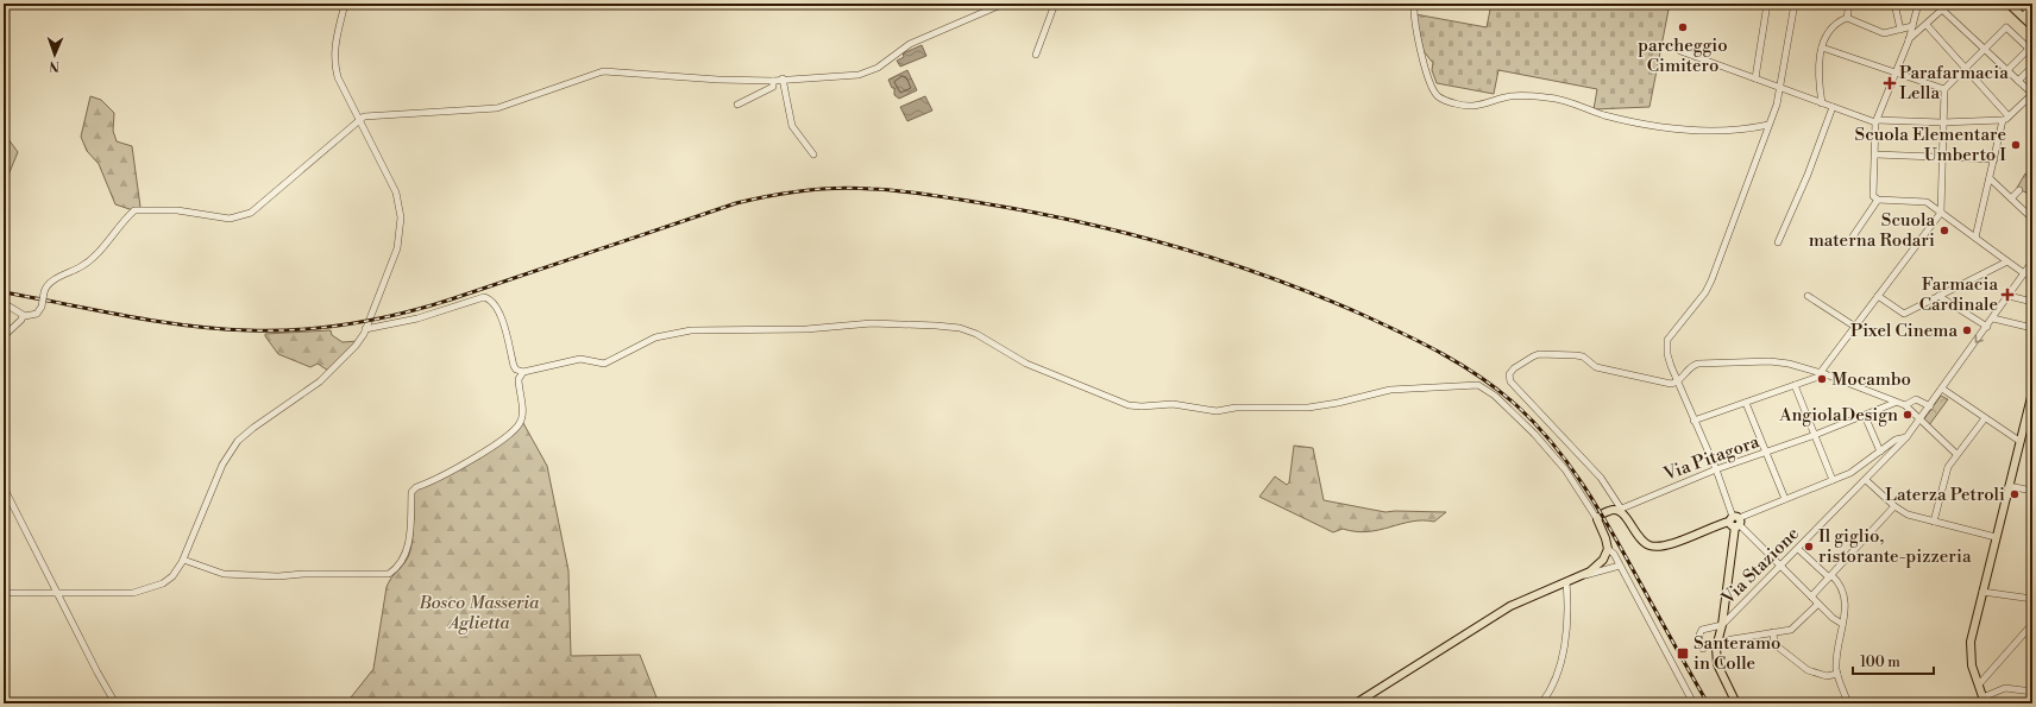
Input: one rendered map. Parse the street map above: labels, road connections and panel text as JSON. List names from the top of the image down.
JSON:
{
  "streets": {
    "street": ["Via Pitagora", "Via Stazione"]
  },
  "parks": ["Bosco Masseria Aglietta"],
  "places": {
    "other": [
      "parcheggio Cimitero",
      "Scuola Elementare Umberto I",
      "Scuola materna Rodari",
      "Pixel Cinema",
      "Mocambo",
      "AngiolaDesign",
      "Laterza Petroli",
      "Il giglio, ristorante-pizzeria"
    ],
    "health": ["Parafarmacia Lella", "Farmacia Cardinale"],
    "transit": ["Santeramo in Colle"]
  },
  "scale_bar": "100 m",
  "north": "bottom"
}
